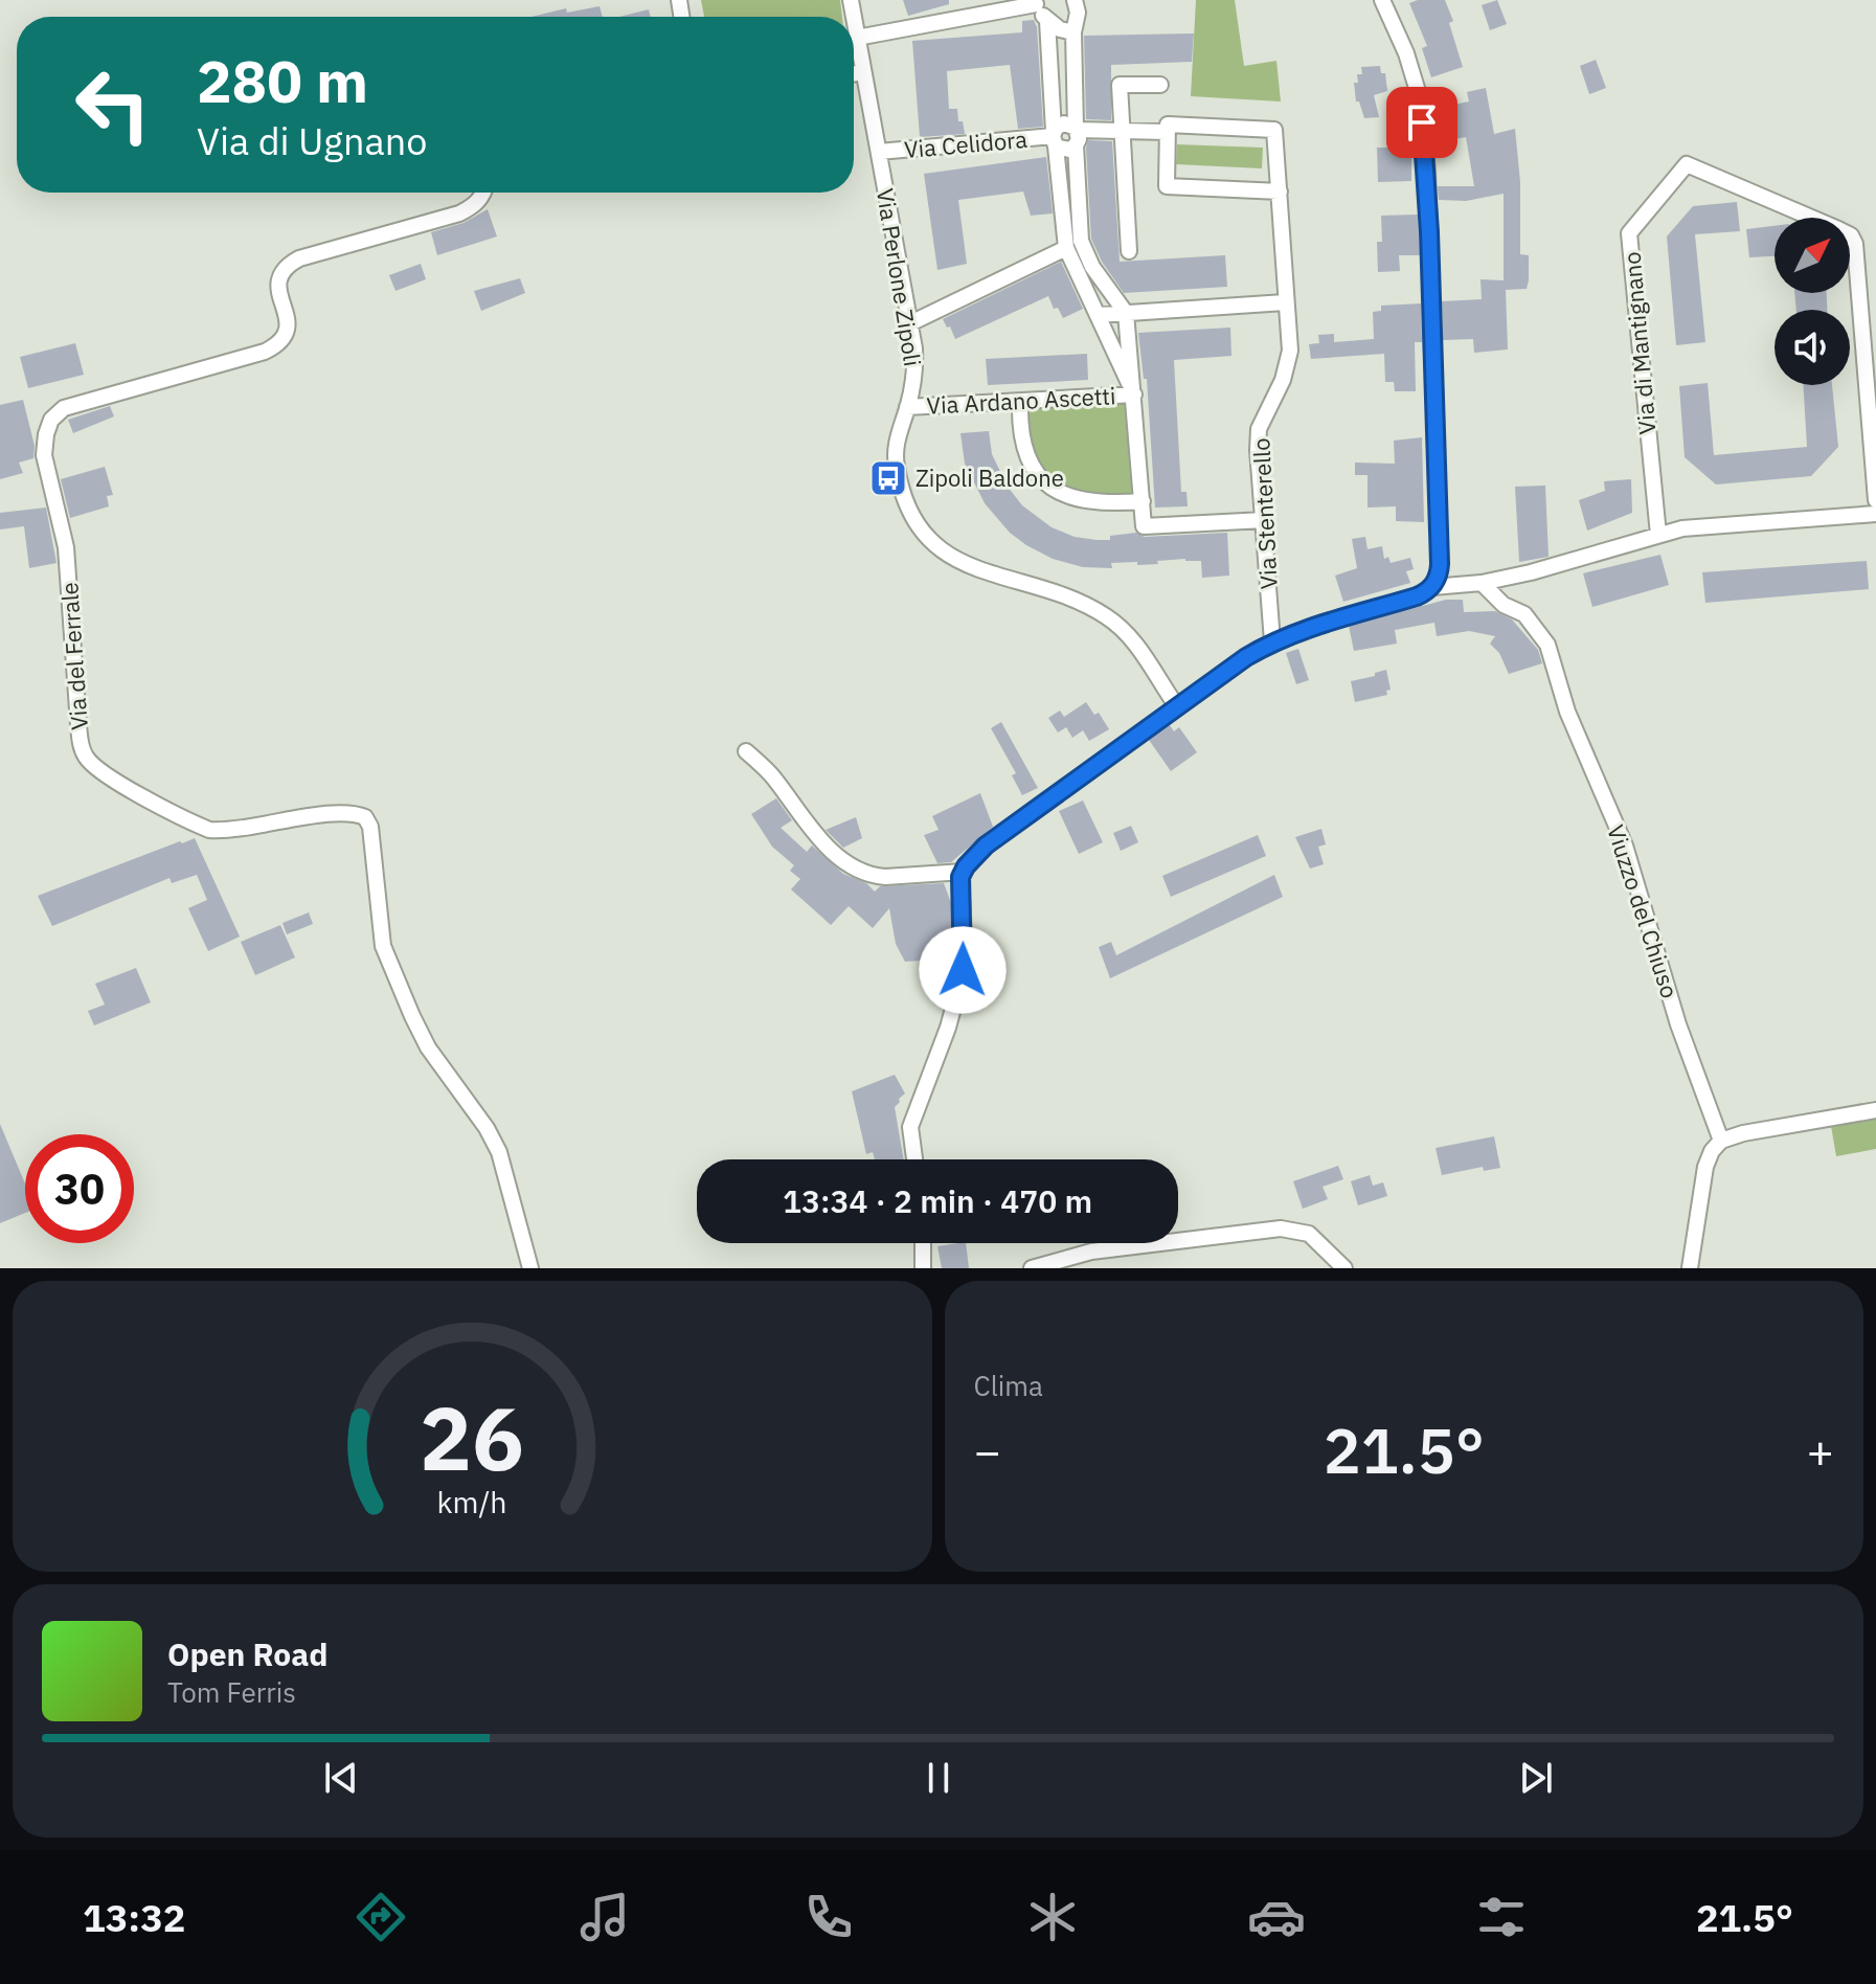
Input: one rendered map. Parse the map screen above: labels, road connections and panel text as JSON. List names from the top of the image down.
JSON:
{
  "streets": {
    "street": [
      "Via Celidora",
      "Via Perlone Zipoli",
      "Via di Mantignano",
      "Via Ardano Ascetti",
      "Via Stenterello",
      "Via del Ferrale",
      "Viuzzo del Chiuso"
    ]
  },
  "crossings": [
    ["Via Celidora", "Via Perlone Zipoli"],
    ["Via Perlone Zipoli", "Via Ardano Ascetti"]
  ],
  "places": {
    "bus stop": ["Zipoli Baldone"]
  },
  "north": "top right",
  "page": {
    "turn": ["280 m", "Via di Ugnano"],
    "limit": "30",
    "trip": "13:34 · 2 min · 470 m",
    "tile": "Clima",
    "heat": ["−", "21.5°", "+"],
    "song": ["Open Road", "Tom Ferris"],
    "tabs": ["13:32", "21.5°"],
    "gauge": ["26", "km/h"]
  }
}
